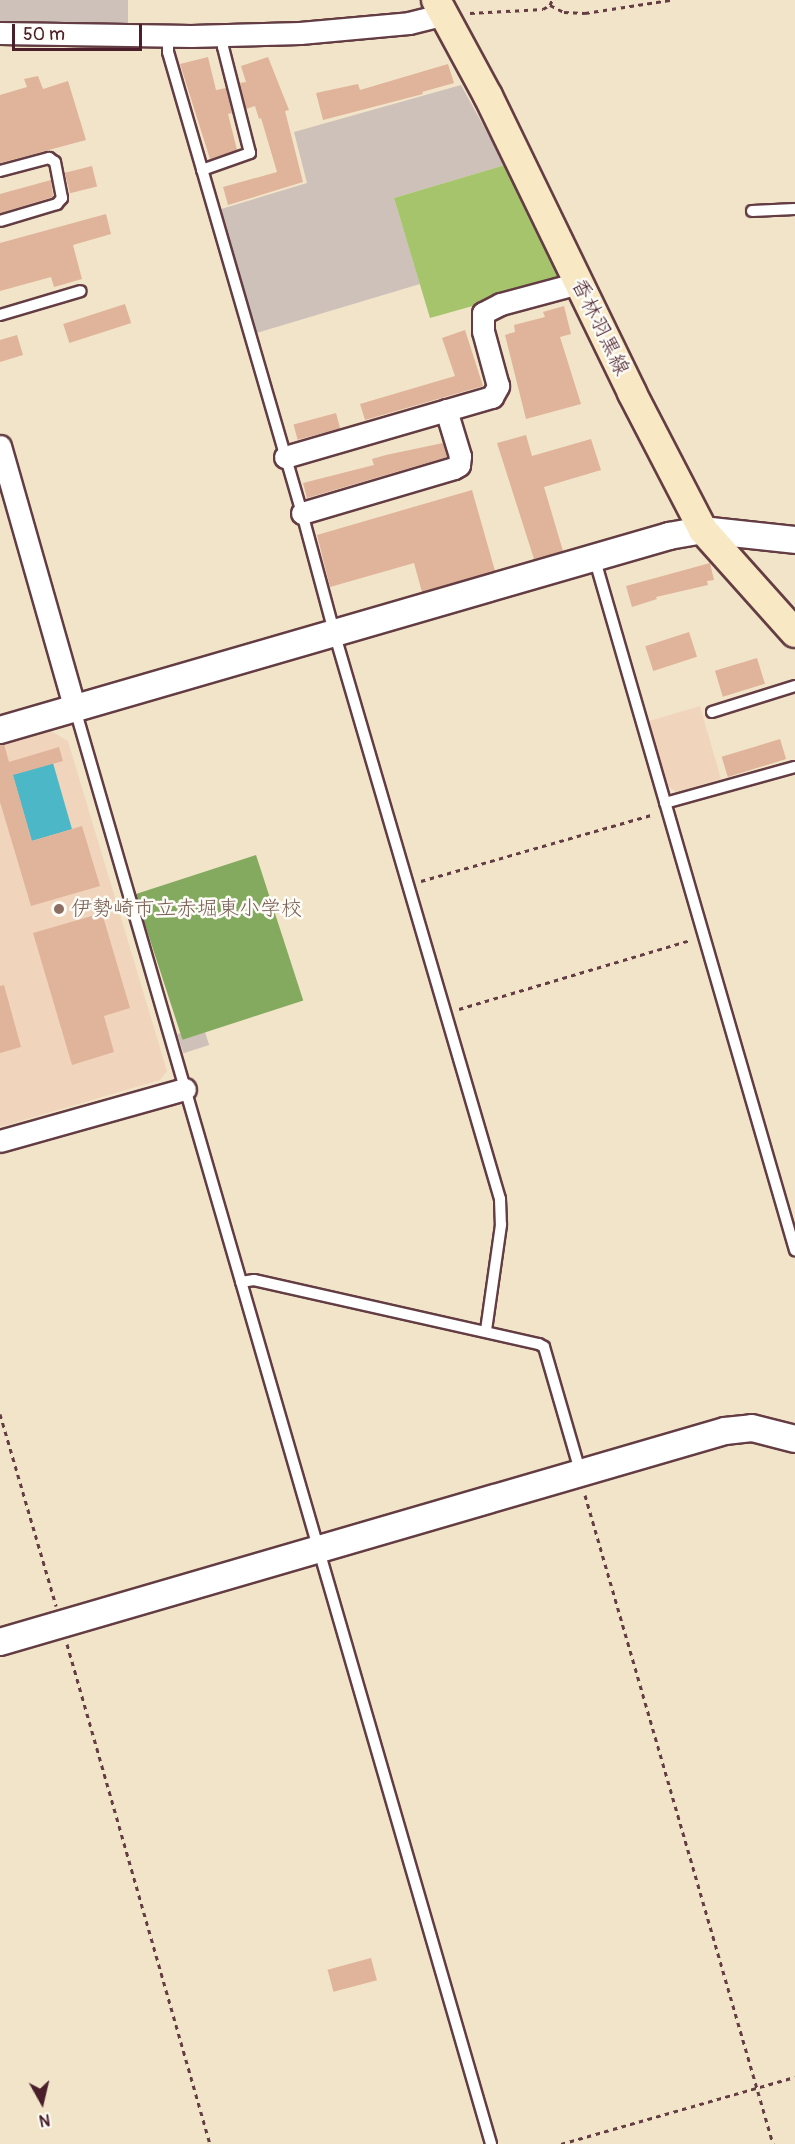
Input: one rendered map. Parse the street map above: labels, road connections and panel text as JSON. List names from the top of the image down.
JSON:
{
  "streets": {
    "main road": ["香林羽黒線"]
  },
  "places": ["伊勢崎市立赤堀東小学校"],
  "scale_bar": "50 m",
  "north": "bottom"
}
